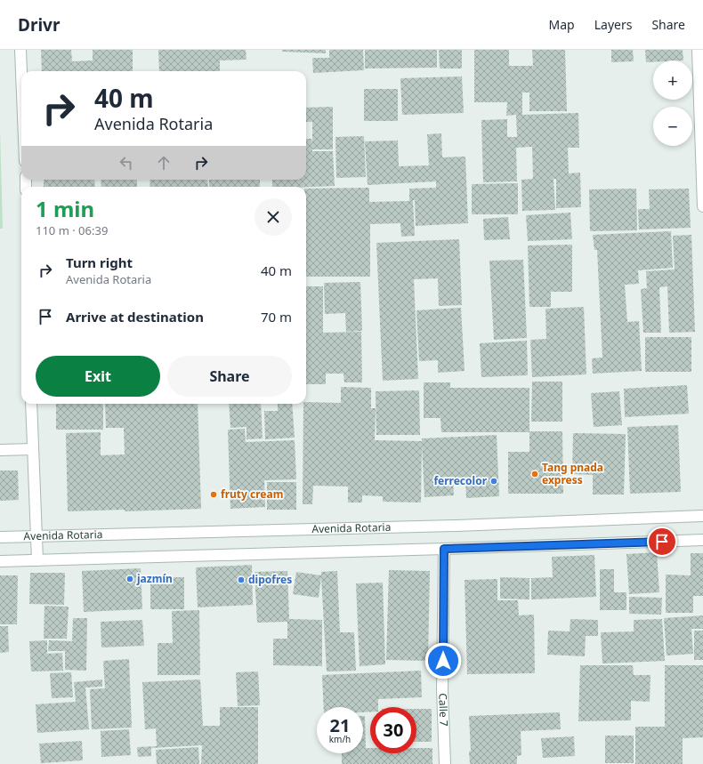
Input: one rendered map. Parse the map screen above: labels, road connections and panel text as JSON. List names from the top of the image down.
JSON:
{
  "streets": {
    "street": ["Avenida Rotaria", "Calle 7"]
  },
  "places": [
    "Tang pnada express",
    "ferrecolor",
    "fruty cream",
    "jazmín",
    "dipofres"
  ],
  "page": {
    "header": "Drivr",
    "nav": ["Map", "Layers", "Share"],
    "map_buttons": ["+", "−"],
    "turn": ["40 m", "Avenida Rotaria"],
    "heading": ["1 min", "110 m · 06:39"],
    "list": [
      {
        "name": "Turn right",
        "note": "Avenida Rotaria",
        "value": "40 m"
      },
      {
        "name": "Arrive at destination",
        "value": "70 m"
      }
    ],
    "buttons": ["Exit", "Share"],
    "speed": "21 km/h",
    "limit": "30"
  }
}
